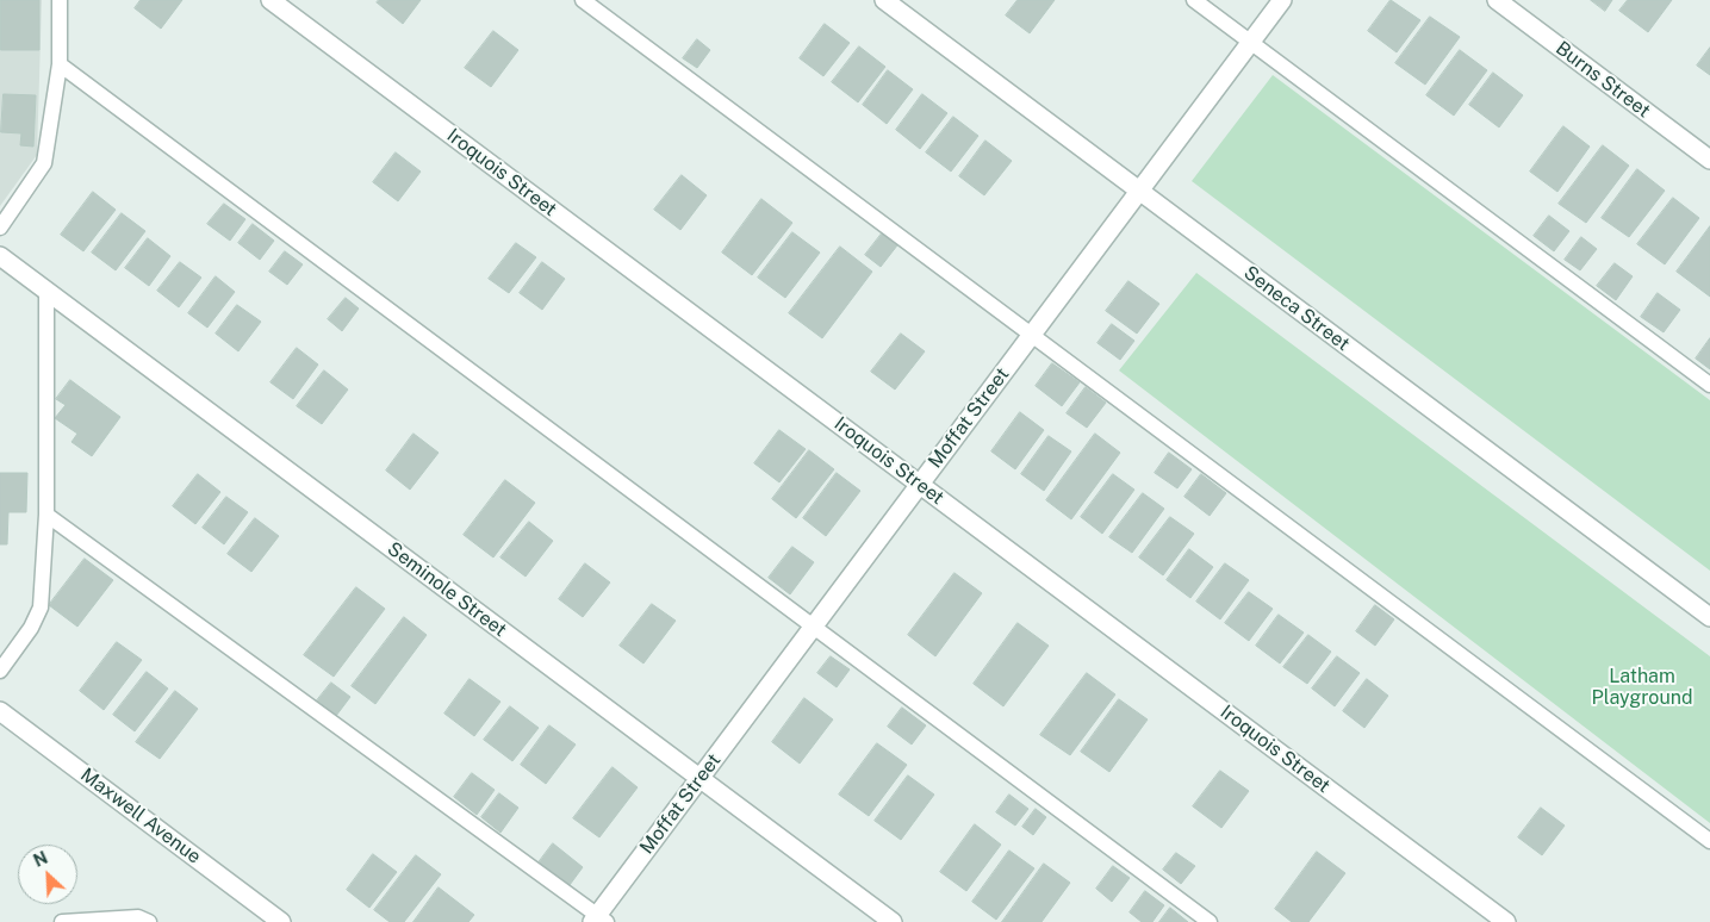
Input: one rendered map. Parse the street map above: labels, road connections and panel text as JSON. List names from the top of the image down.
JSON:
{
  "streets": {
    "street": [
      "Burns Street",
      "Iroquois Street",
      "Seneca Street",
      "Moffat Street",
      "Seminole Street",
      "Maxwell Avenue"
    ]
  },
  "crossings": [
    ["Iroquois Street", "Moffat Street"],
    ["Seneca Street", "Moffat Street"],
    ["Moffat Street", "Seminole Street"]
  ],
  "parks": ["Latham Playground"],
  "north": "top left"
}
